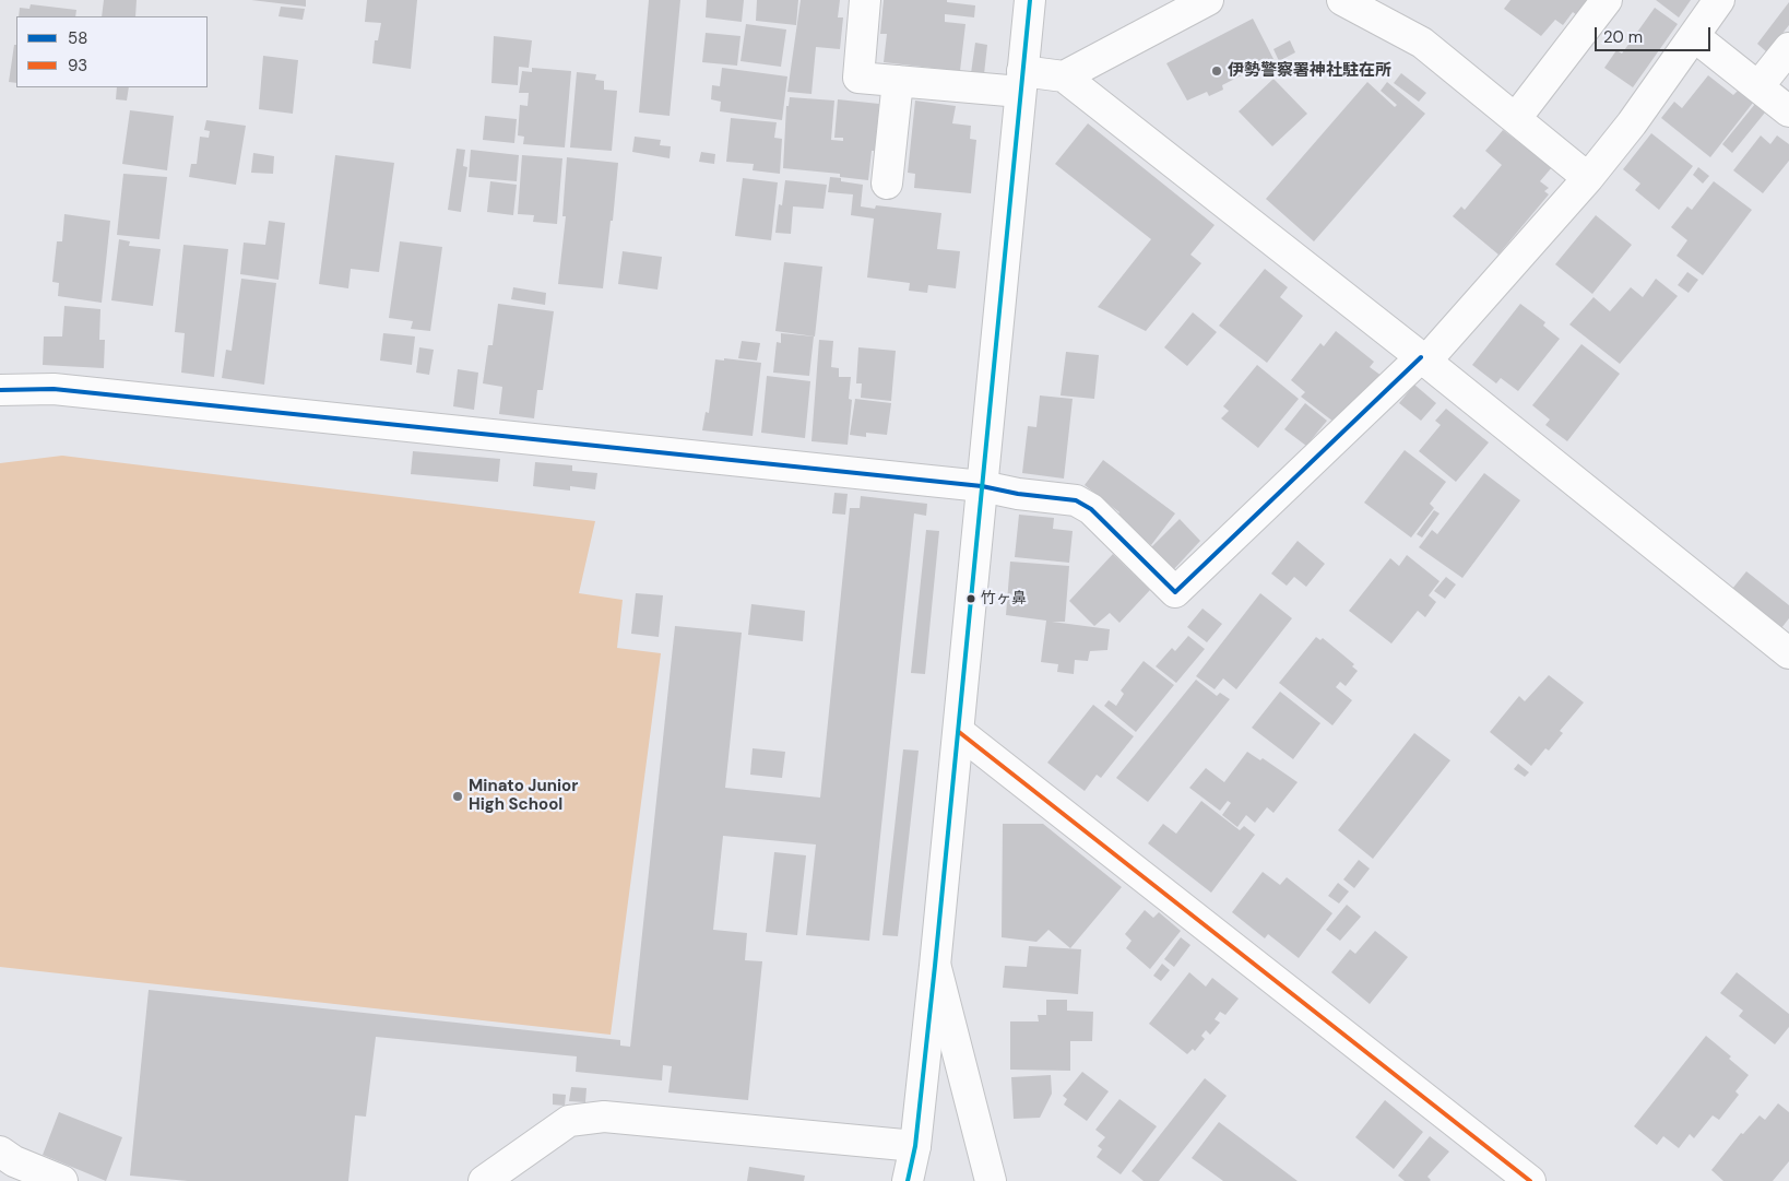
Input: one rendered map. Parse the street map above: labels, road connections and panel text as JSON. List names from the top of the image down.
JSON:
{
  "places": ["伊勢警察署神社駐在所", "竹ヶ鼻", "Minato Junior High School"],
  "lines": ["transit line 58", "transit line 93"],
  "legend": ["58", "93"],
  "scale_bar": "20 m"
}
